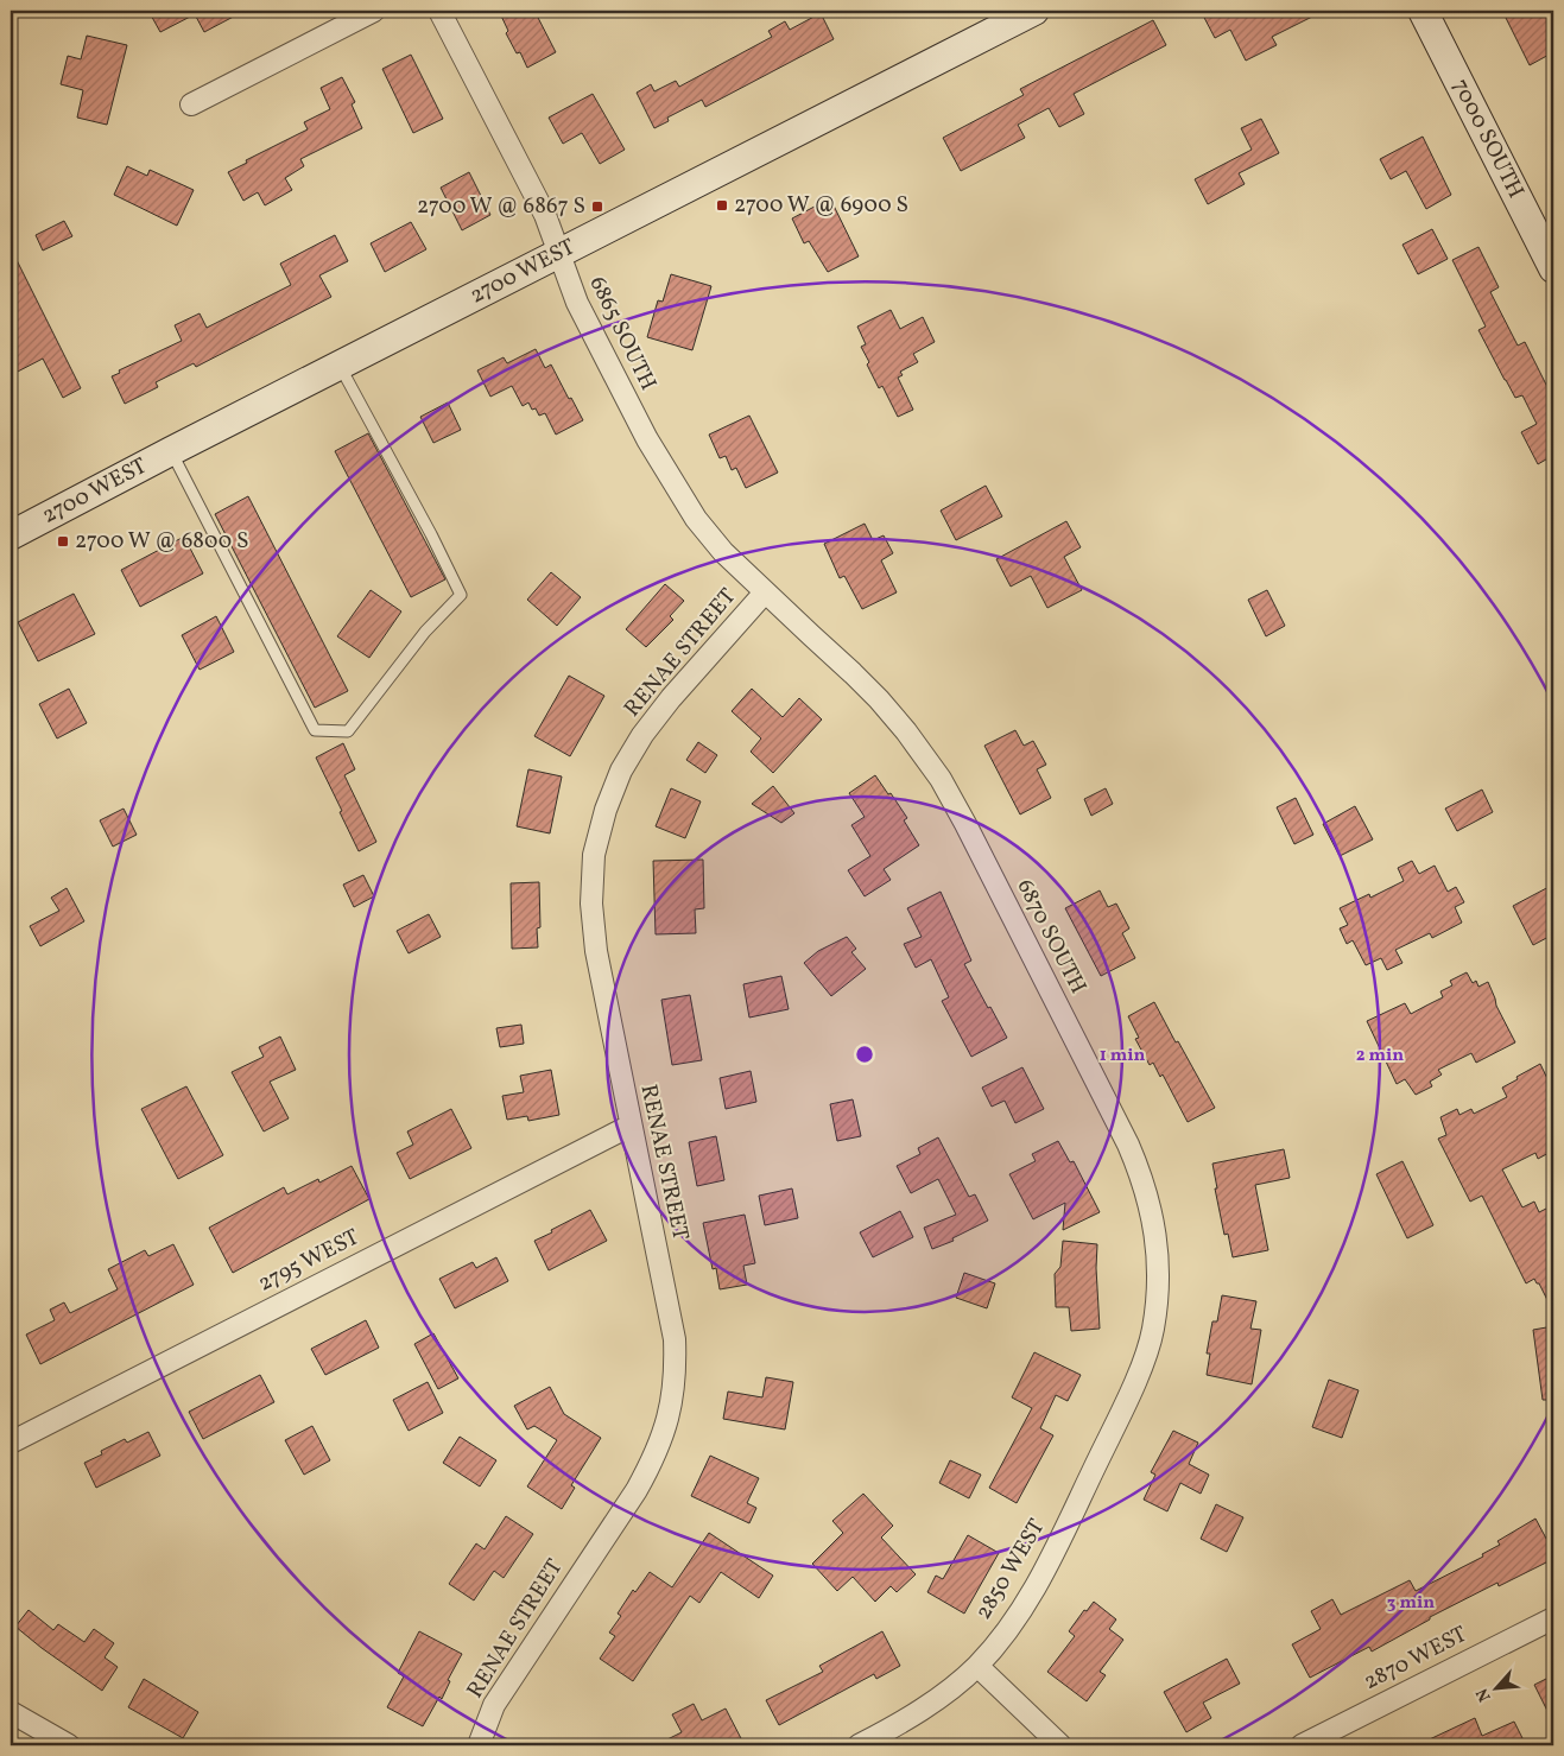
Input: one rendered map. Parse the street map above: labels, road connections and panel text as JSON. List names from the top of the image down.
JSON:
{
  "streets": {
    "main road": ["7000 SOUTH", "2700 WEST"],
    "street": [
      "6865 SOUTH",
      "RENAE STREET",
      "6870 SOUTH",
      "2795 WEST",
      "2850 WEST",
      "2870 WEST"
    ]
  },
  "crossings": [
    ["2700 WEST", "6865 SOUTH"],
    ["6865 SOUTH", "RENAE STREET"],
    ["6865 SOUTH", "6870 SOUTH"],
    ["RENAE STREET", "6870 SOUTH"],
    ["RENAE STREET", "2795 WEST"],
    ["6870 SOUTH", "2850 WEST"]
  ],
  "places": {
    "transit": ["2700 W @ 6900 S", "2700 W @ 6867 S", "2700 W @ 6800 S"]
  },
  "north": "bottom left",
  "rings": ["1 min", "2 min", "3 min"]
}
